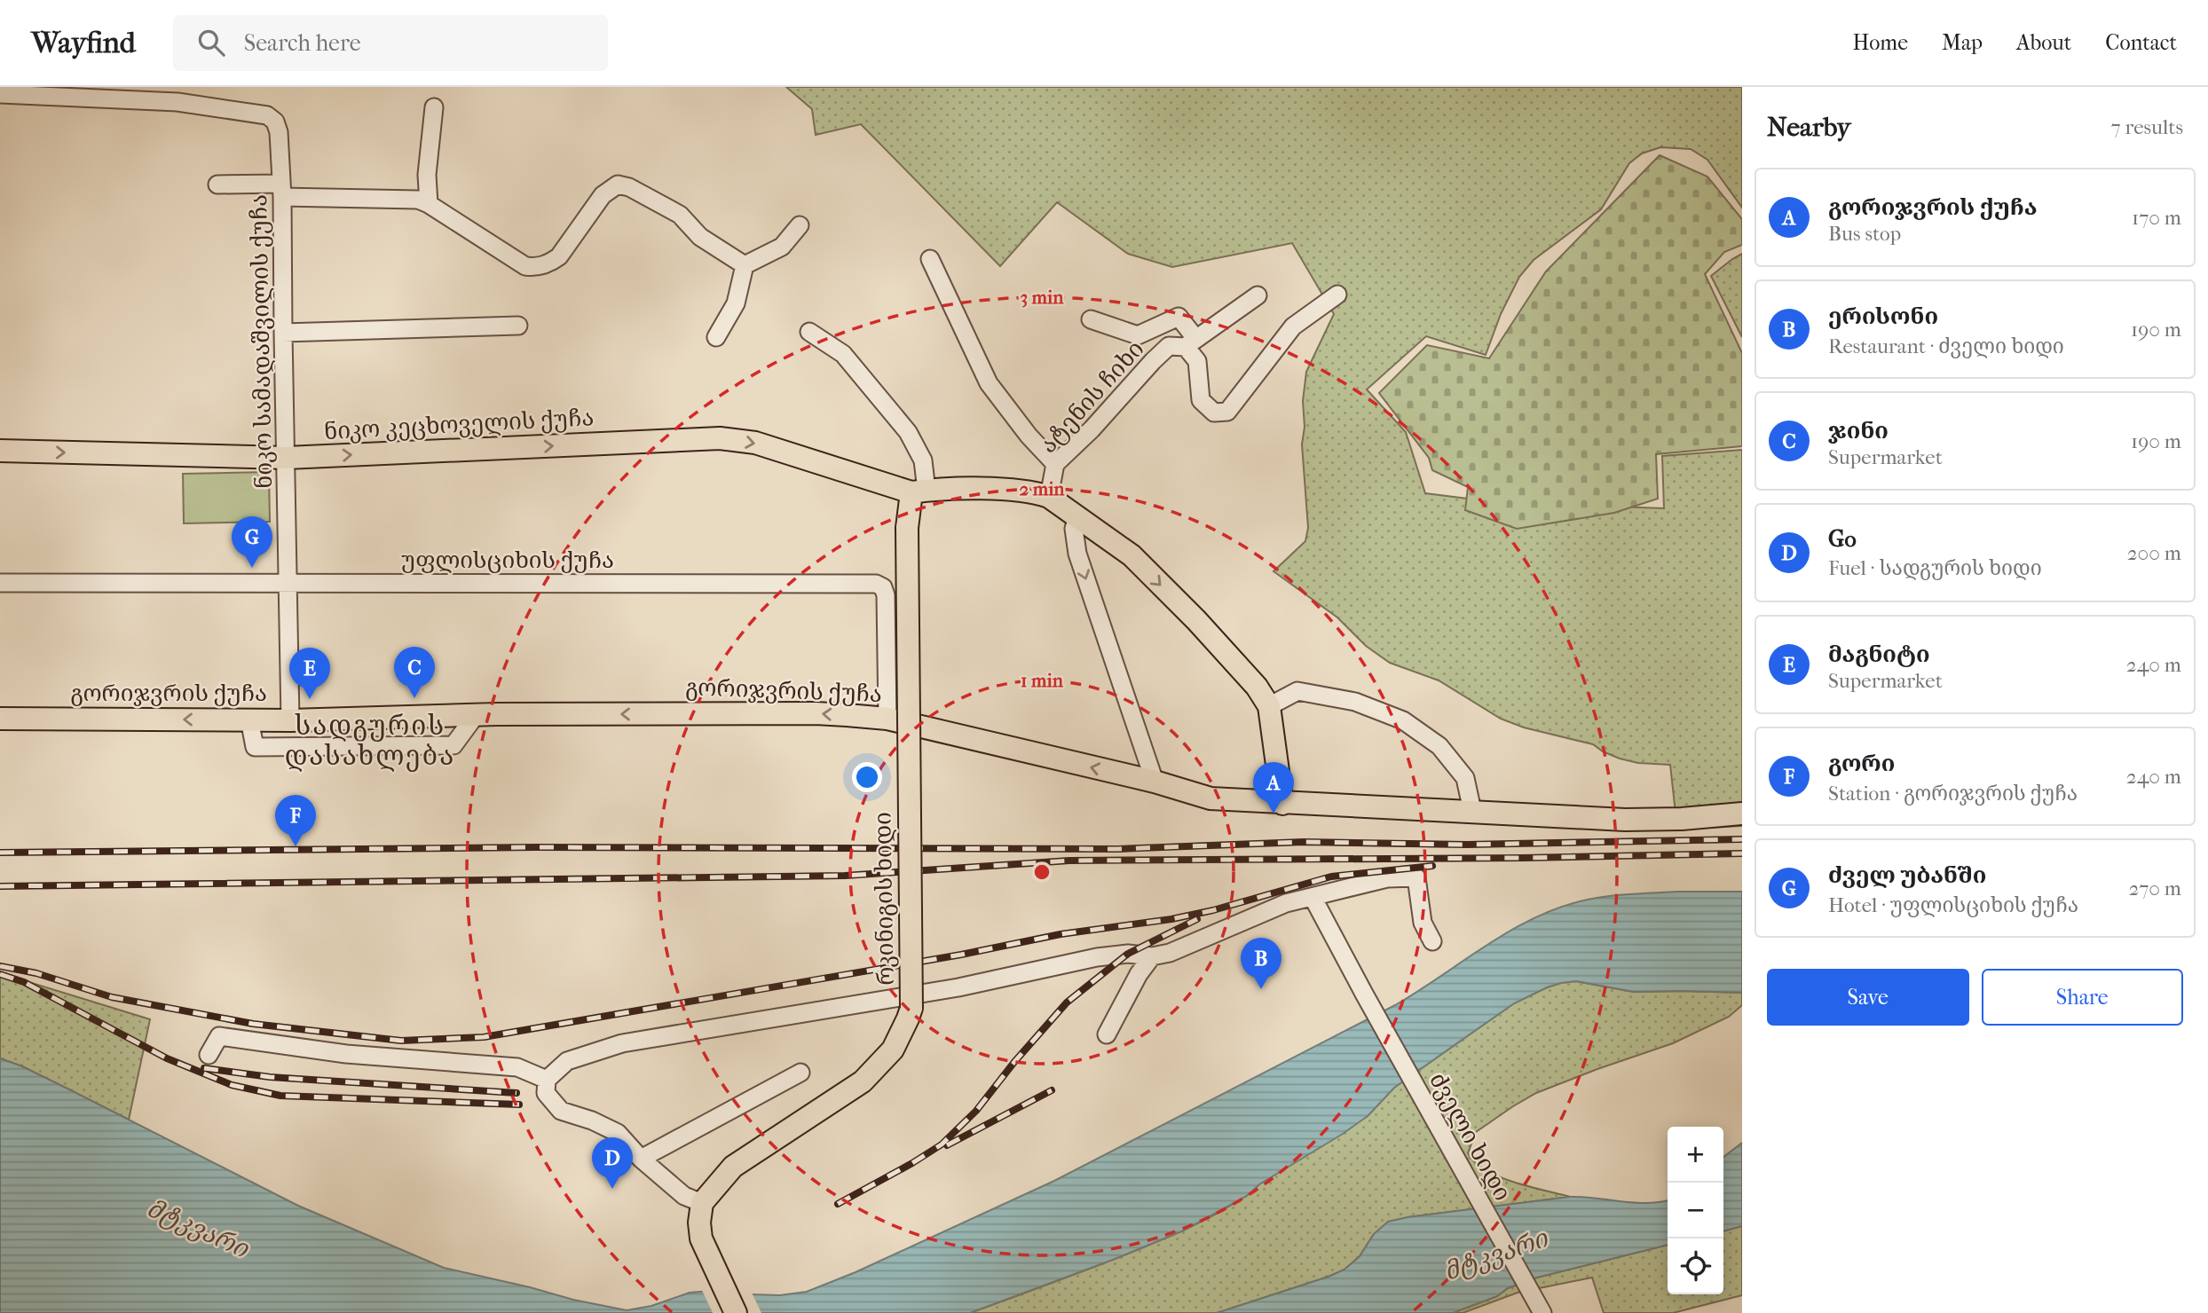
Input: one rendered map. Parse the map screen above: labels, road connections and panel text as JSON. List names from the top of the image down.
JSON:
{
  "streets": {
    "main road": ["ნიკო კეცხოველის ქუჩა", "გორიჯვრის ქუჩა", "რკინიგის ხიდი"],
    "street": [
      "ნიკო სამადაშვილის ქუჩა",
      "ატენის ჩიხი",
      "უფლისციხის ქუჩა",
      "ძველი ხიდი"
    ]
  },
  "crossings": [
    ["ნიკო სამადაშვილის ქუჩა", "ნიკო კეცხოველის ქუჩა"],
    ["ნიკო სამადაშვილის ქუჩა", "უფლისციხის ქუჩა"],
    ["ნიკო სამადაშვილის ქუჩა", "გორიჯვრის ქუჩა"],
    ["ატენის ჩიხი", "ნიკო კეცხოველის ქუჩა"],
    ["ნიკო კეცხოველის ქუჩა", "გორიჯვრის ქუჩა"],
    ["ნიკო კეცხოველის ქუჩა", "რკინიგის ხიდი"],
    ["უფლისციხის ქუჩა", "გორიჯვრის ქუჩა"]
  ],
  "one_way": ["ნიკო კეცხოველის ქუჩა", "გორიჯვრის ქუჩა"],
  "districts": ["სადგურის დასახლება"],
  "water": ["მტკვარი"],
  "page": {
    "header": "Wayfind",
    "search": "Search here",
    "nav": [
      "Home",
      "Map",
      "About",
      "Contact"
    ],
    "heading": ["Nearby", "7 results"],
    "list": [
      {
        "mark": "A",
        "name": "გორიჯვრის ქუჩა",
        "note": "Bus stop",
        "value": "170 m"
      },
      {
        "mark": "B",
        "name": "ერისონი",
        "note": "Restaurant · ძველი ხიდი",
        "value": "190 m"
      },
      {
        "mark": "C",
        "name": "ჯინი",
        "note": "Supermarket",
        "value": "190 m"
      },
      {
        "mark": "D",
        "name": "Go",
        "note": "Fuel · სადგურის ხიდი",
        "value": "200 m"
      },
      {
        "mark": "E",
        "name": "მაგნიტი",
        "note": "Supermarket",
        "value": "240 m"
      },
      {
        "mark": "F",
        "name": "გორი",
        "note": "Station · გორიჯვრის ქუჩა",
        "value": "240 m"
      },
      {
        "mark": "G",
        "name": "ძველ უბანში",
        "note": "Hotel · უფლისციხის ქუჩა",
        "value": "270 m"
      }
    ],
    "pins": [
      "G",
      "C",
      "E",
      "A",
      "F",
      "B",
      "D"
    ],
    "buttons": ["Save", "Share"],
    "map_buttons": ["+", "−"]
  },
  "rings": ["3 min", "2 min", "1 min"]
}
